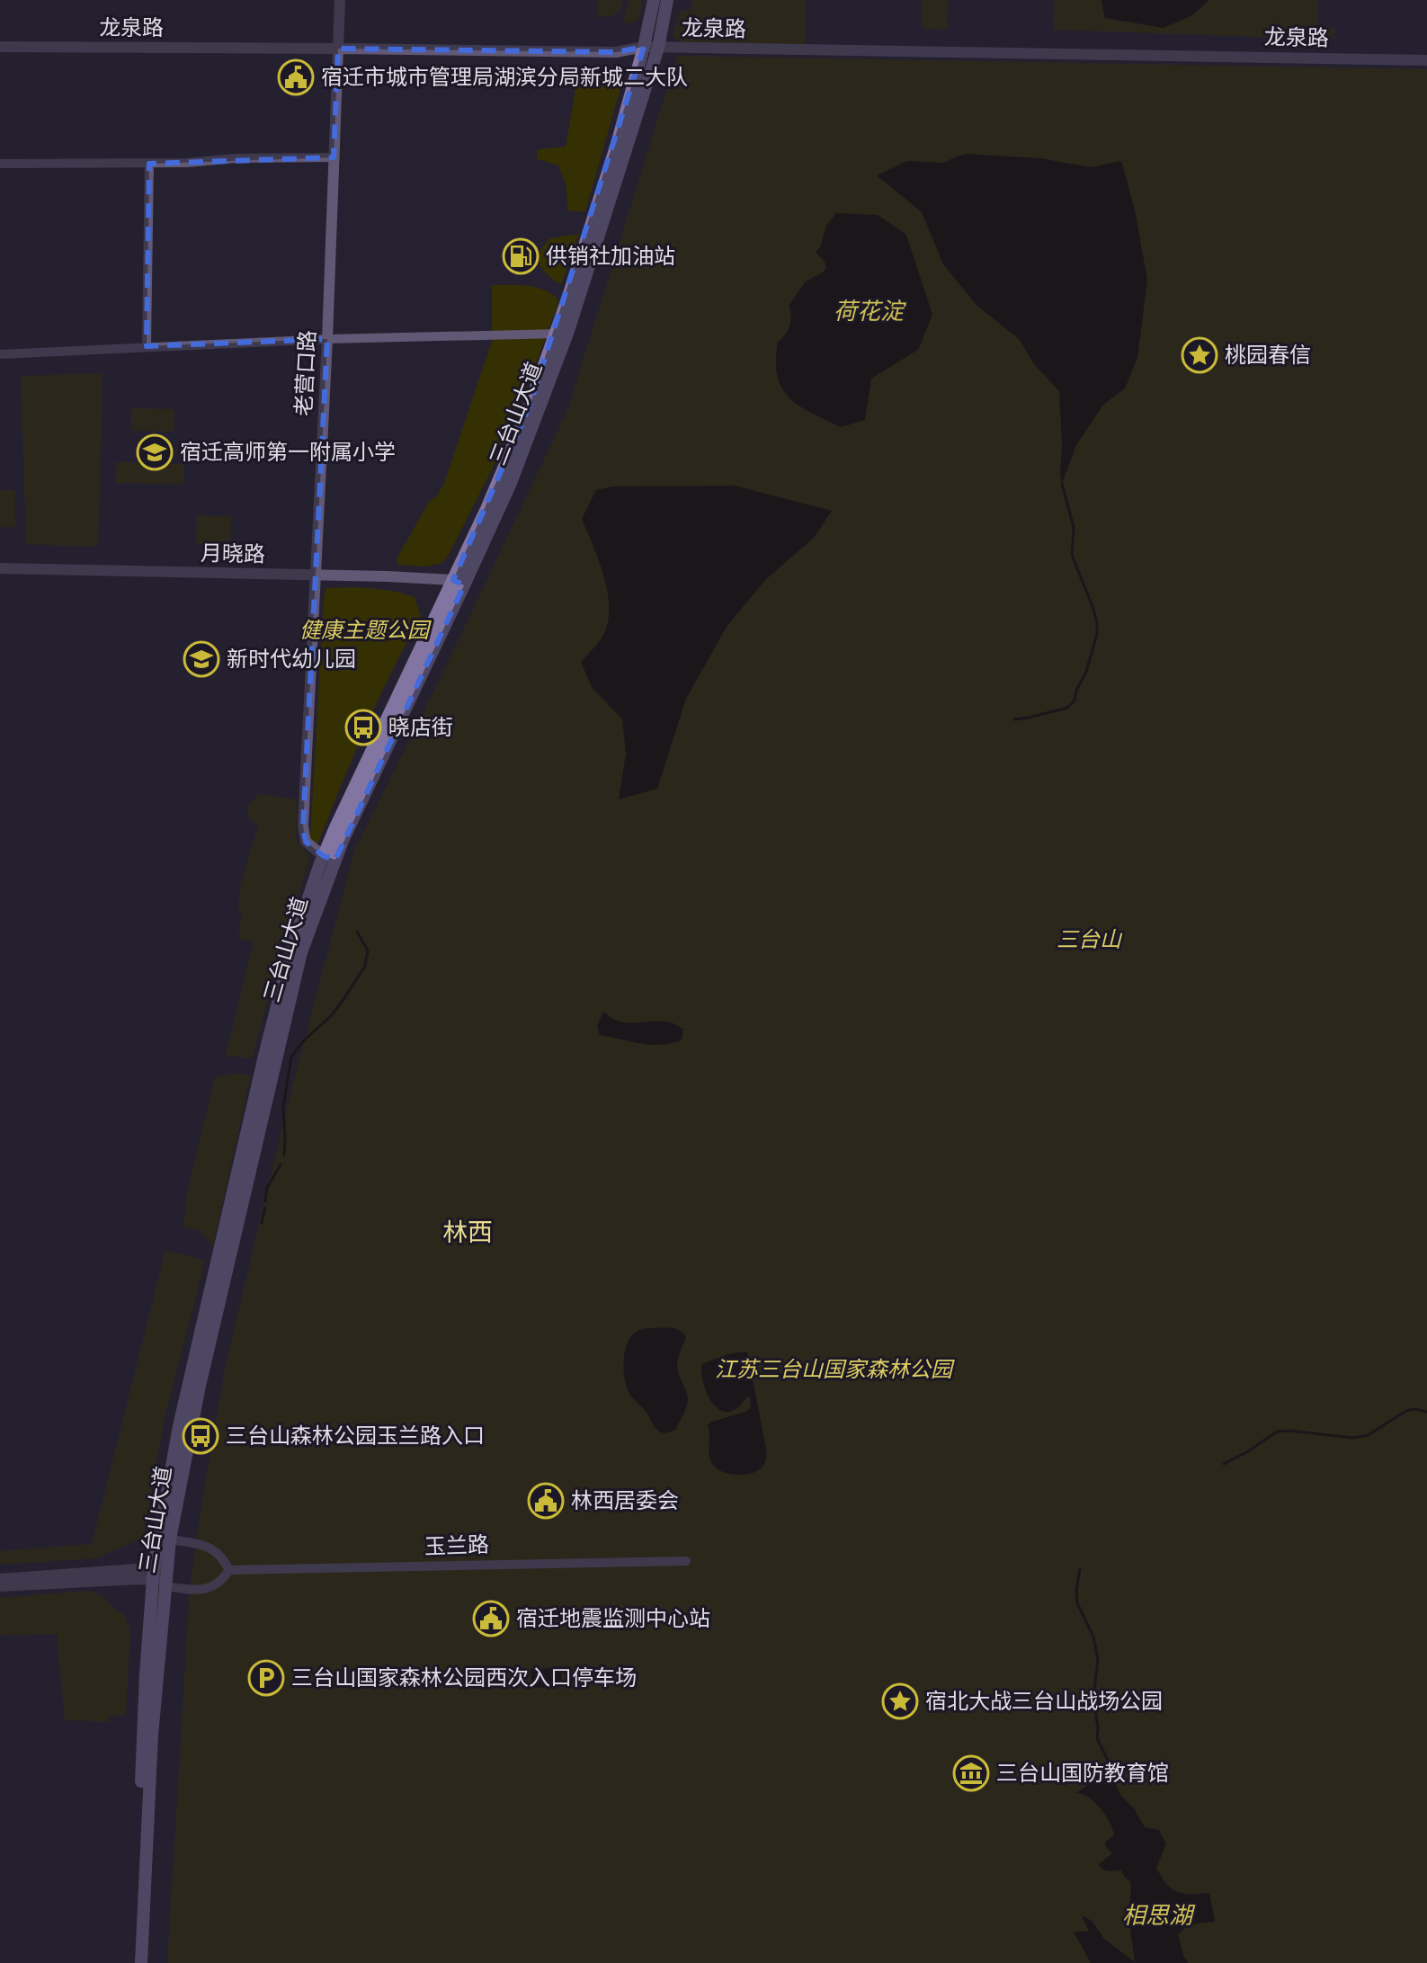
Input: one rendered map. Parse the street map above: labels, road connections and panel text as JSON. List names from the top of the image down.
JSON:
{
  "streets": {
    "main road": ["三台山大道"],
    "street": [
      "龙泉路",
      "老营口路",
      "月晓路",
      "玉兰路"
    ]
  },
  "crossings": [
    ["龙泉路", "老营口路"],
    ["龙泉路", "三台山大道"],
    ["老营口路", "三台山大道"],
    ["老营口路", "月晓路"],
    ["三台山大道", "月晓路"]
  ],
  "districts": ["林西"],
  "water": ["荷花淀", "相思湖"],
  "parks": ["健康主题公园", "三台山", "江苏三台山国家森林公园"],
  "places": {
    "public building": ["宿迁市城市管理局湖滨分局新城二大队", "林西居委会", "宿迁地震监测中心站"],
    "fuel station": ["供销社加油站"],
    "place": ["桃园春信", "宿北大战三台山战场公园"],
    "school or university": ["宿迁高师第一附属小学", "新时代幼儿园"],
    "bus stop": ["晓店街", "三台山森林公园玉兰路入口"],
    "parking": ["三台山国家森林公园西次入口停车场"],
    "museum": ["三台山国防教育馆"]
  }
}
